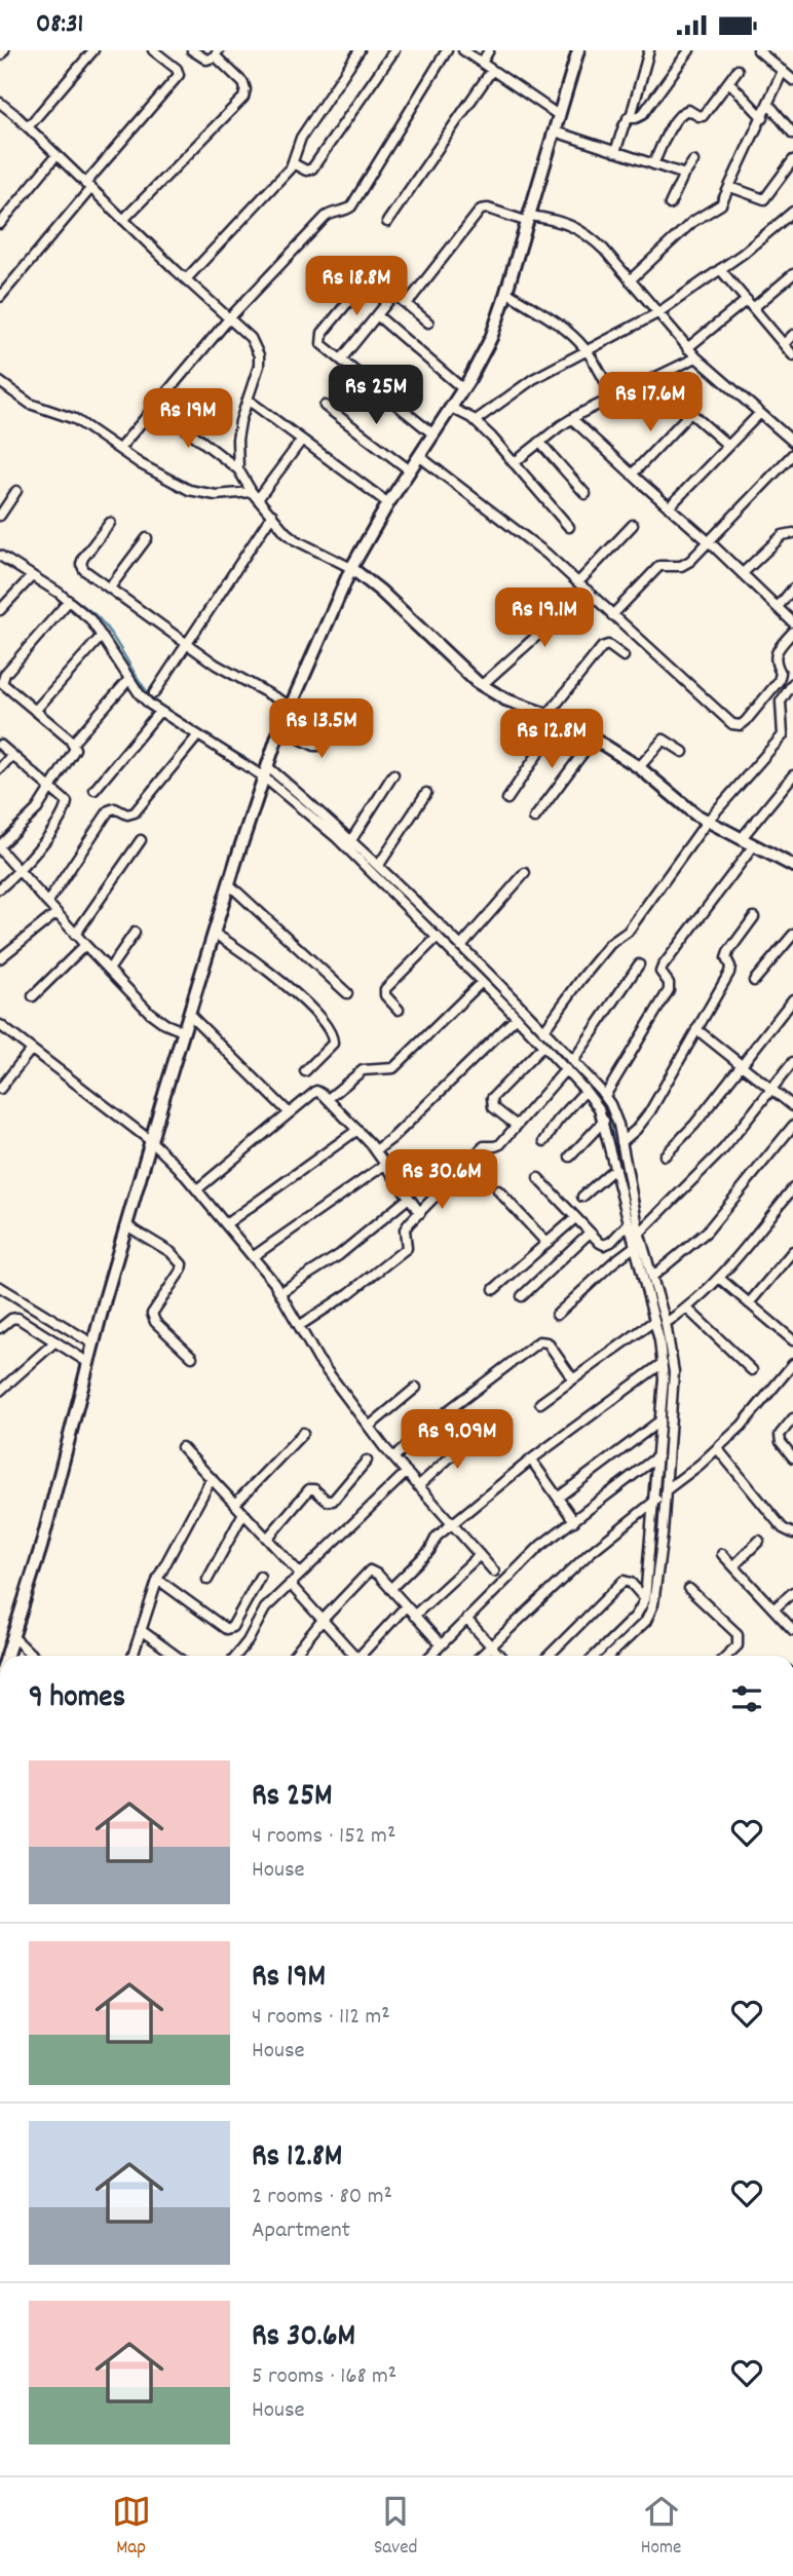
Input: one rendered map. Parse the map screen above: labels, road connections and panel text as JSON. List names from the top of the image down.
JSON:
{
  "page": {
    "status": "08:31",
    "price": [
      "Rs 18.8M",
      "Rs 25M",
      "Rs 17.6M",
      "Rs 19M",
      "Rs 19.1M",
      "Rs 13.5M",
      "Rs 12.8M",
      "Rs 30.6M",
      "Rs 9.09M"
    ],
    "heading": "9 homes",
    "list": [
      {
        "name": "Rs 25M",
        "note": "4 rooms · 152 m² · House"
      },
      {
        "name": "Rs 19M",
        "note": "4 rooms · 112 m² · House"
      },
      {
        "name": "Rs 12.8M",
        "note": "2 rooms · 80 m² · Apartment"
      },
      {
        "name": "Rs 30.6M",
        "note": "5 rooms · 168 m² · House"
      }
    ],
    "tabs": ["Map", "Saved", "Home"]
  }
}
